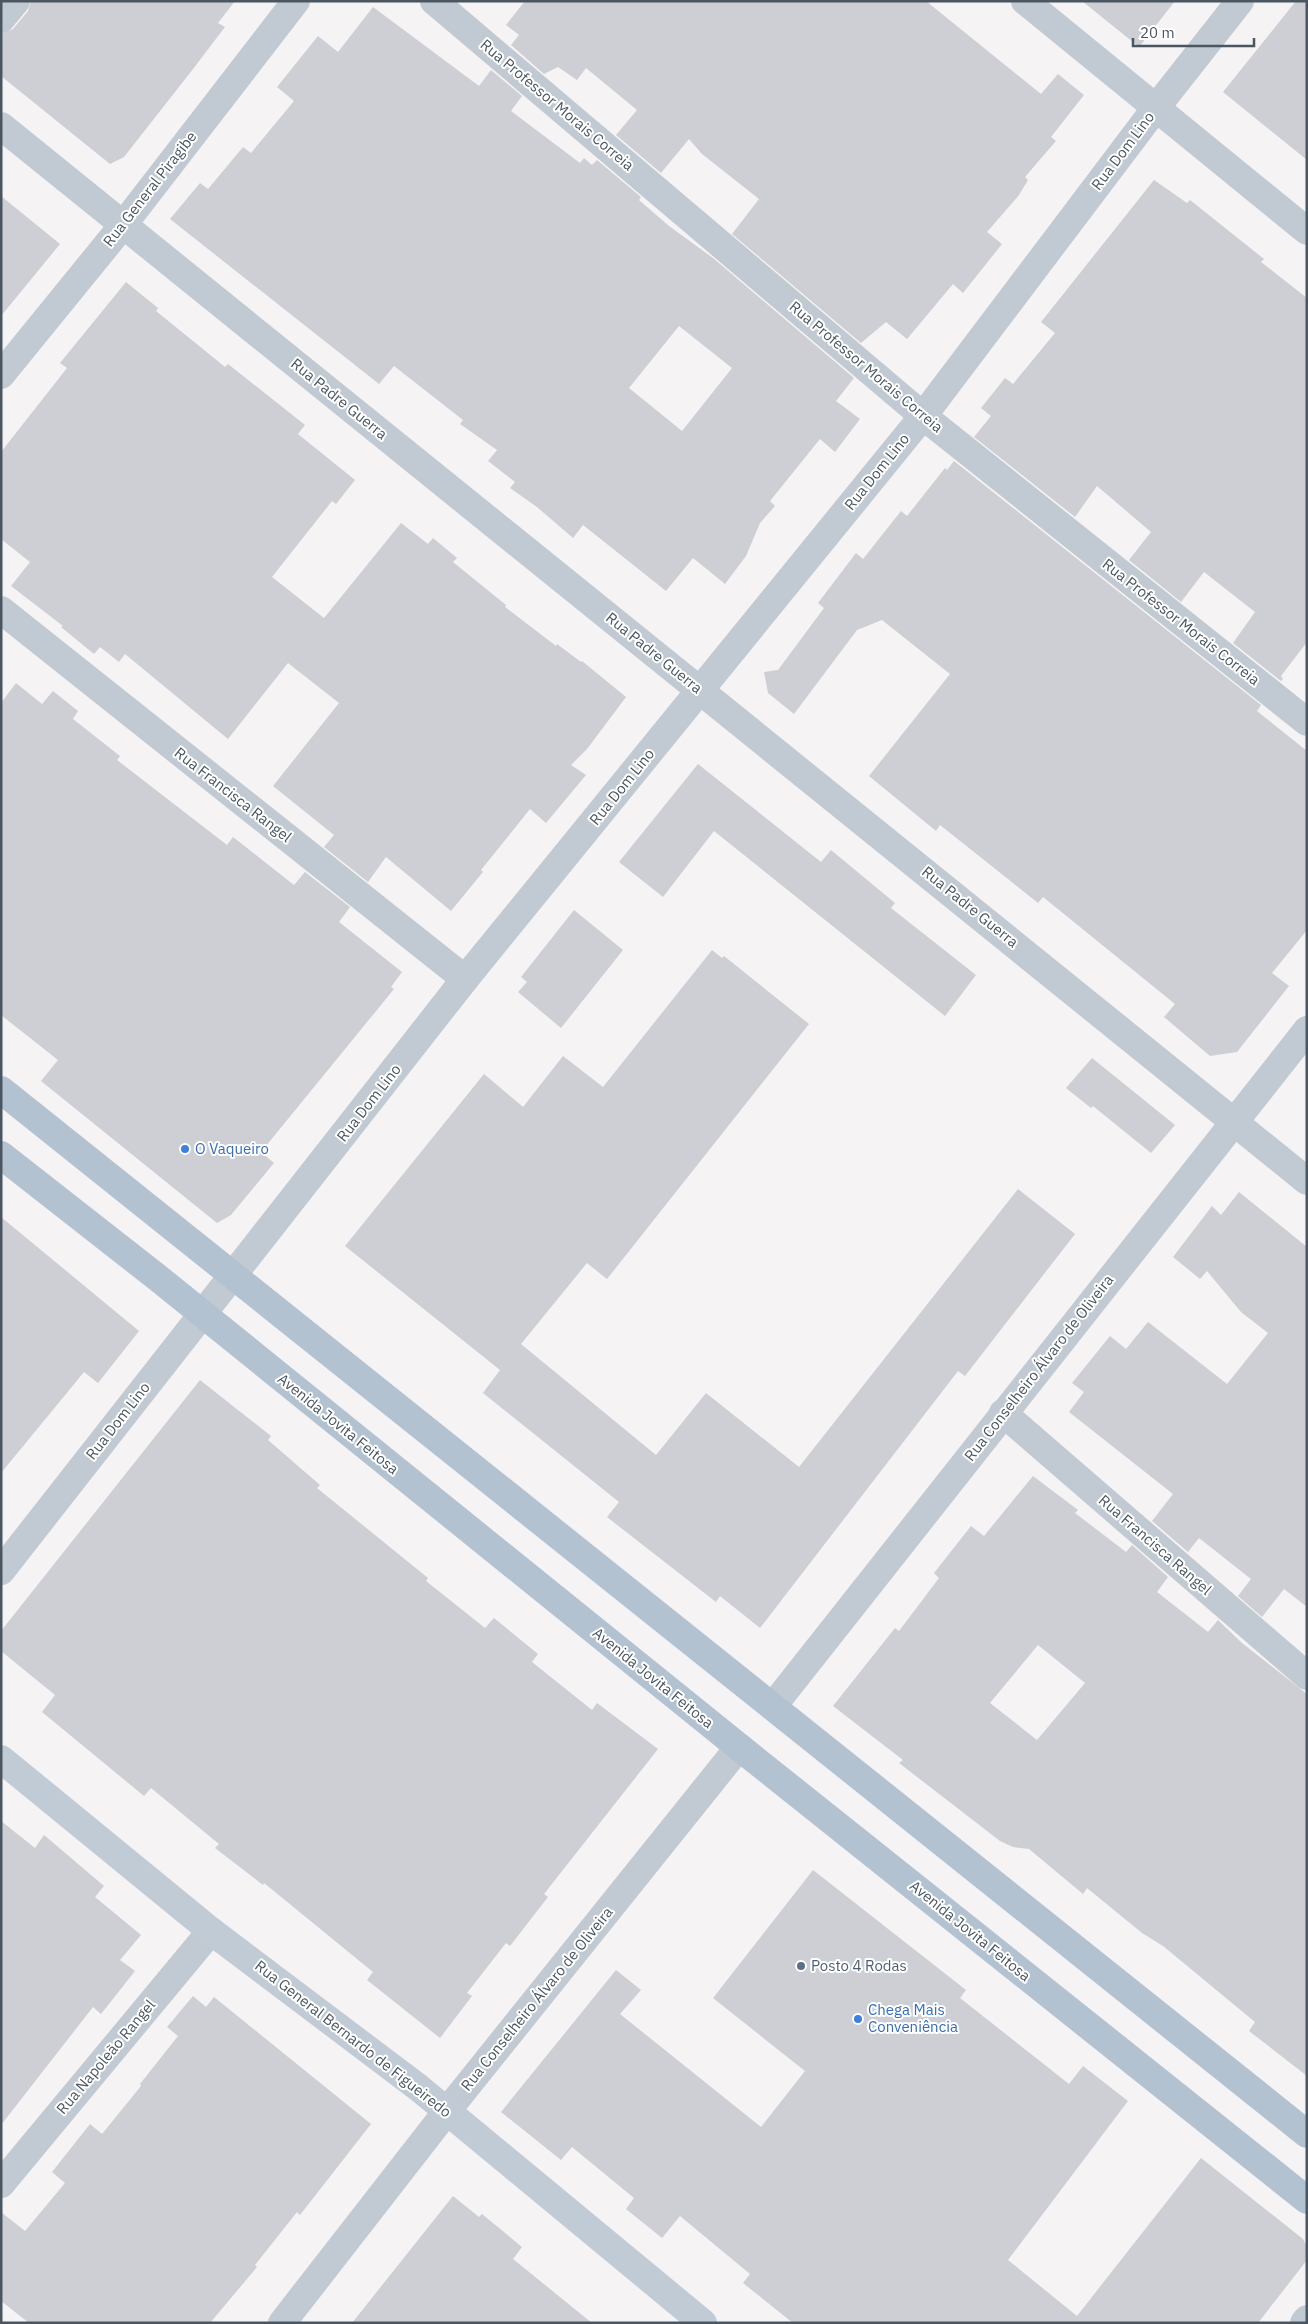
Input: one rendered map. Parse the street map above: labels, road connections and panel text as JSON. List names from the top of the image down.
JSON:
{
  "streets": {
    "main road": ["Avenida Jovita Feitosa"],
    "street": [
      "Rua Professor Morais Correia",
      "Rua Dom Lino",
      "Rua General Piragibe",
      "Rua Padre Guerra",
      "Rua Francisca Rangel",
      "Rua Conselheiro Álvaro de Oliveira",
      "Rua General Bernardo de Figueiredo",
      "Rua Napoleão Rangel"
    ]
  },
  "crossings": [
    ["Rua Professor Morais Correia", "Rua Dom Lino"],
    ["Rua Dom Lino", "Rua Padre Guerra"],
    ["Rua Dom Lino", "Rua Francisca Rangel"],
    ["Rua Dom Lino", "Avenida Jovita Feitosa"],
    ["Rua General Piragibe", "Rua Padre Guerra"],
    ["Rua Padre Guerra", "Rua Conselheiro Álvaro de Oliveira"],
    ["Rua Francisca Rangel", "Rua Conselheiro Álvaro de Oliveira"],
    ["Rua Conselheiro Álvaro de Oliveira", "Avenida Jovita Feitosa"],
    ["Rua Conselheiro Álvaro de Oliveira", "Rua General Bernardo de Figueiredo"],
    ["Rua General Bernardo de Figueiredo", "Rua Napoleão Rangel"]
  ],
  "places": ["O Vaqueiro", "Posto 4 Rodas", "Chega Mais Conveniência"],
  "scale_bar": "20 m"
}
